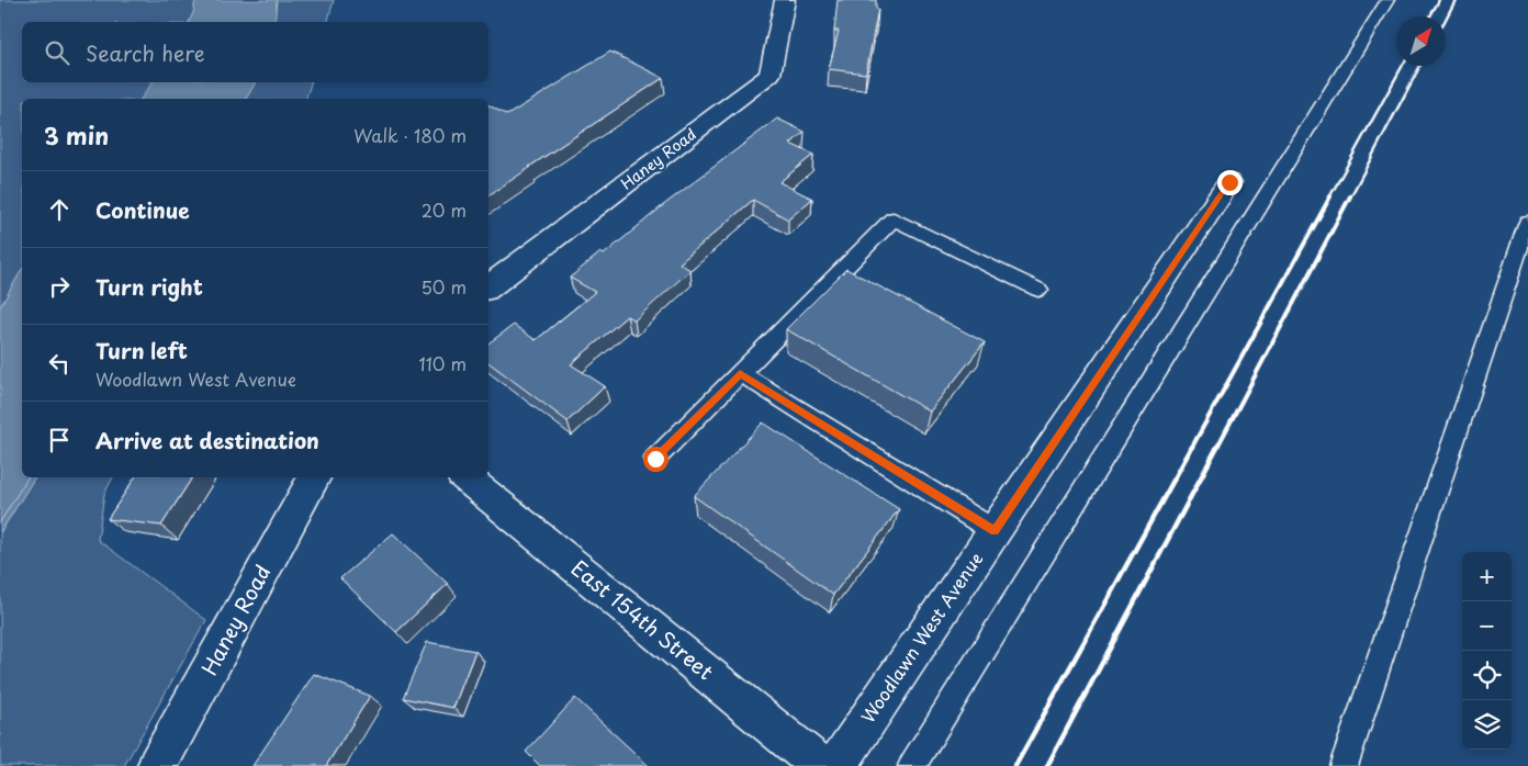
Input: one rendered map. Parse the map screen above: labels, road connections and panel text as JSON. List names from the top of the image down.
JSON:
{
  "streets": {
    "street": ["Haney Road", "East 154th Street", "Woodlawn West Avenue"]
  },
  "north": "top right",
  "page": {
    "search": "Search here",
    "heading": ["3 min", "Walk · 180 m"],
    "list": [
      ["Continue", "20 m"],
      ["Turn right", "50 m"],
      ["Turn left", "Woodlawn West Avenue", "110 m"],
      "Arrive at destination"
    ],
    "map_buttons": ["+", "−"]
  }
}
